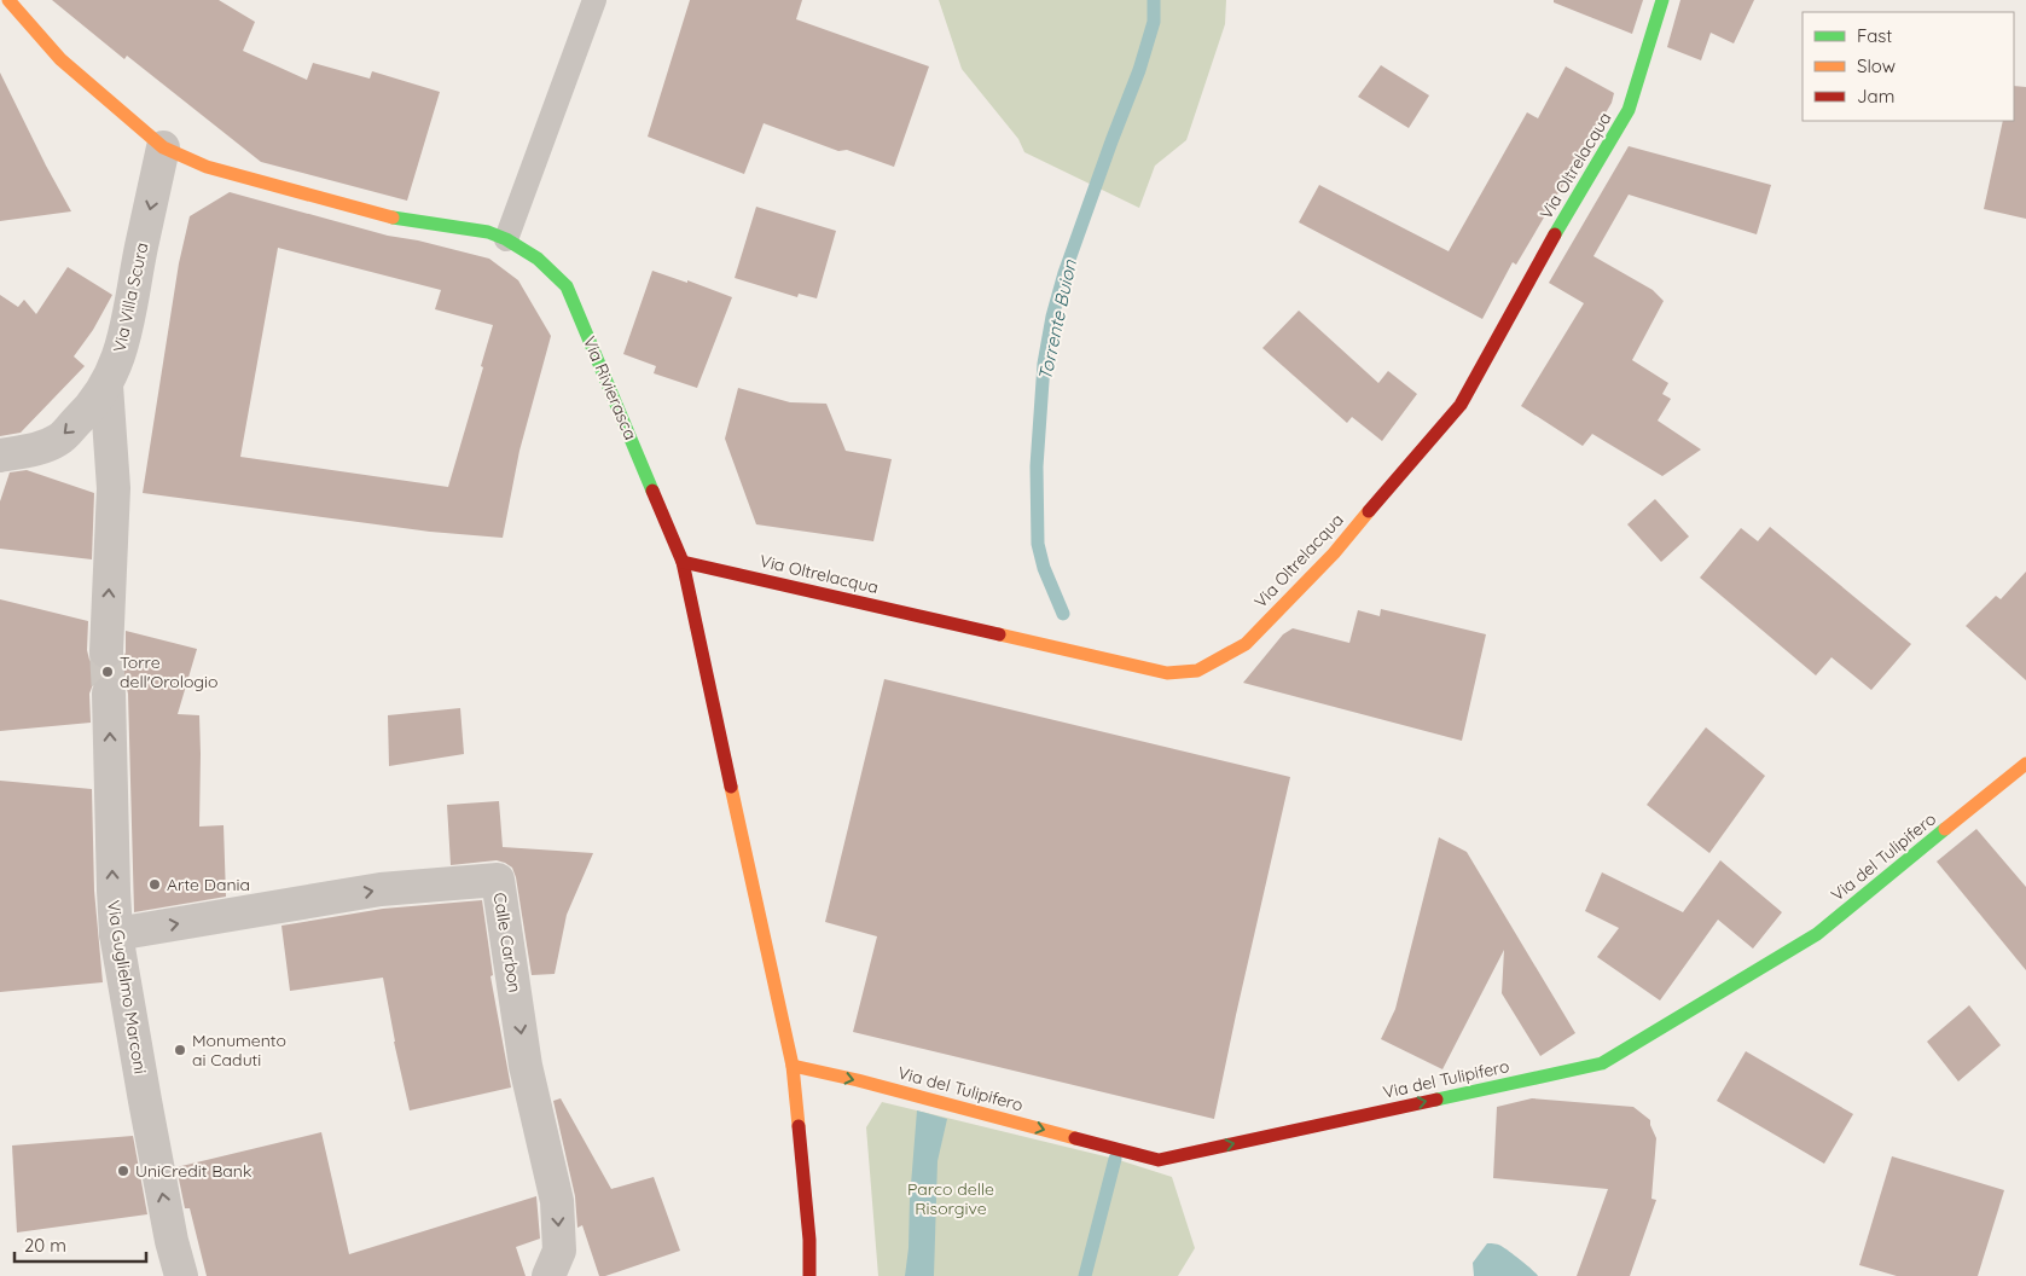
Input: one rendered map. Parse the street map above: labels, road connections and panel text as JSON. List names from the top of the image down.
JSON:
{
  "streets": {
    "street": [
      "Via Oltrelacqua",
      "Via Villa Scura",
      "Via Rivierasca",
      "Via del Tulipifero",
      "Calle Carbon",
      "Via Guglielmo Marconi"
    ]
  },
  "crossings": [
    ["Via Oltrelacqua", "Via Rivierasca"],
    ["Via Villa Scura", "Via Rivierasca"],
    ["Via Rivierasca", "Via del Tulipifero"],
    ["Calle Carbon", "Via Guglielmo Marconi"]
  ],
  "one_way": ["Via Villa Scura", "Via del Tulipifero", "Via Guglielmo Marconi"],
  "water": ["Torrente Buion"],
  "parks": ["Parco delle Risorgive"],
  "places": [
    "Torre dell'Orologio",
    "Arte Dania",
    "Monumento ai Caduti",
    "UniCredit Bank"
  ],
  "legend": ["Fast", "Slow", "Jam"],
  "scale_bar": "20 m"
}
